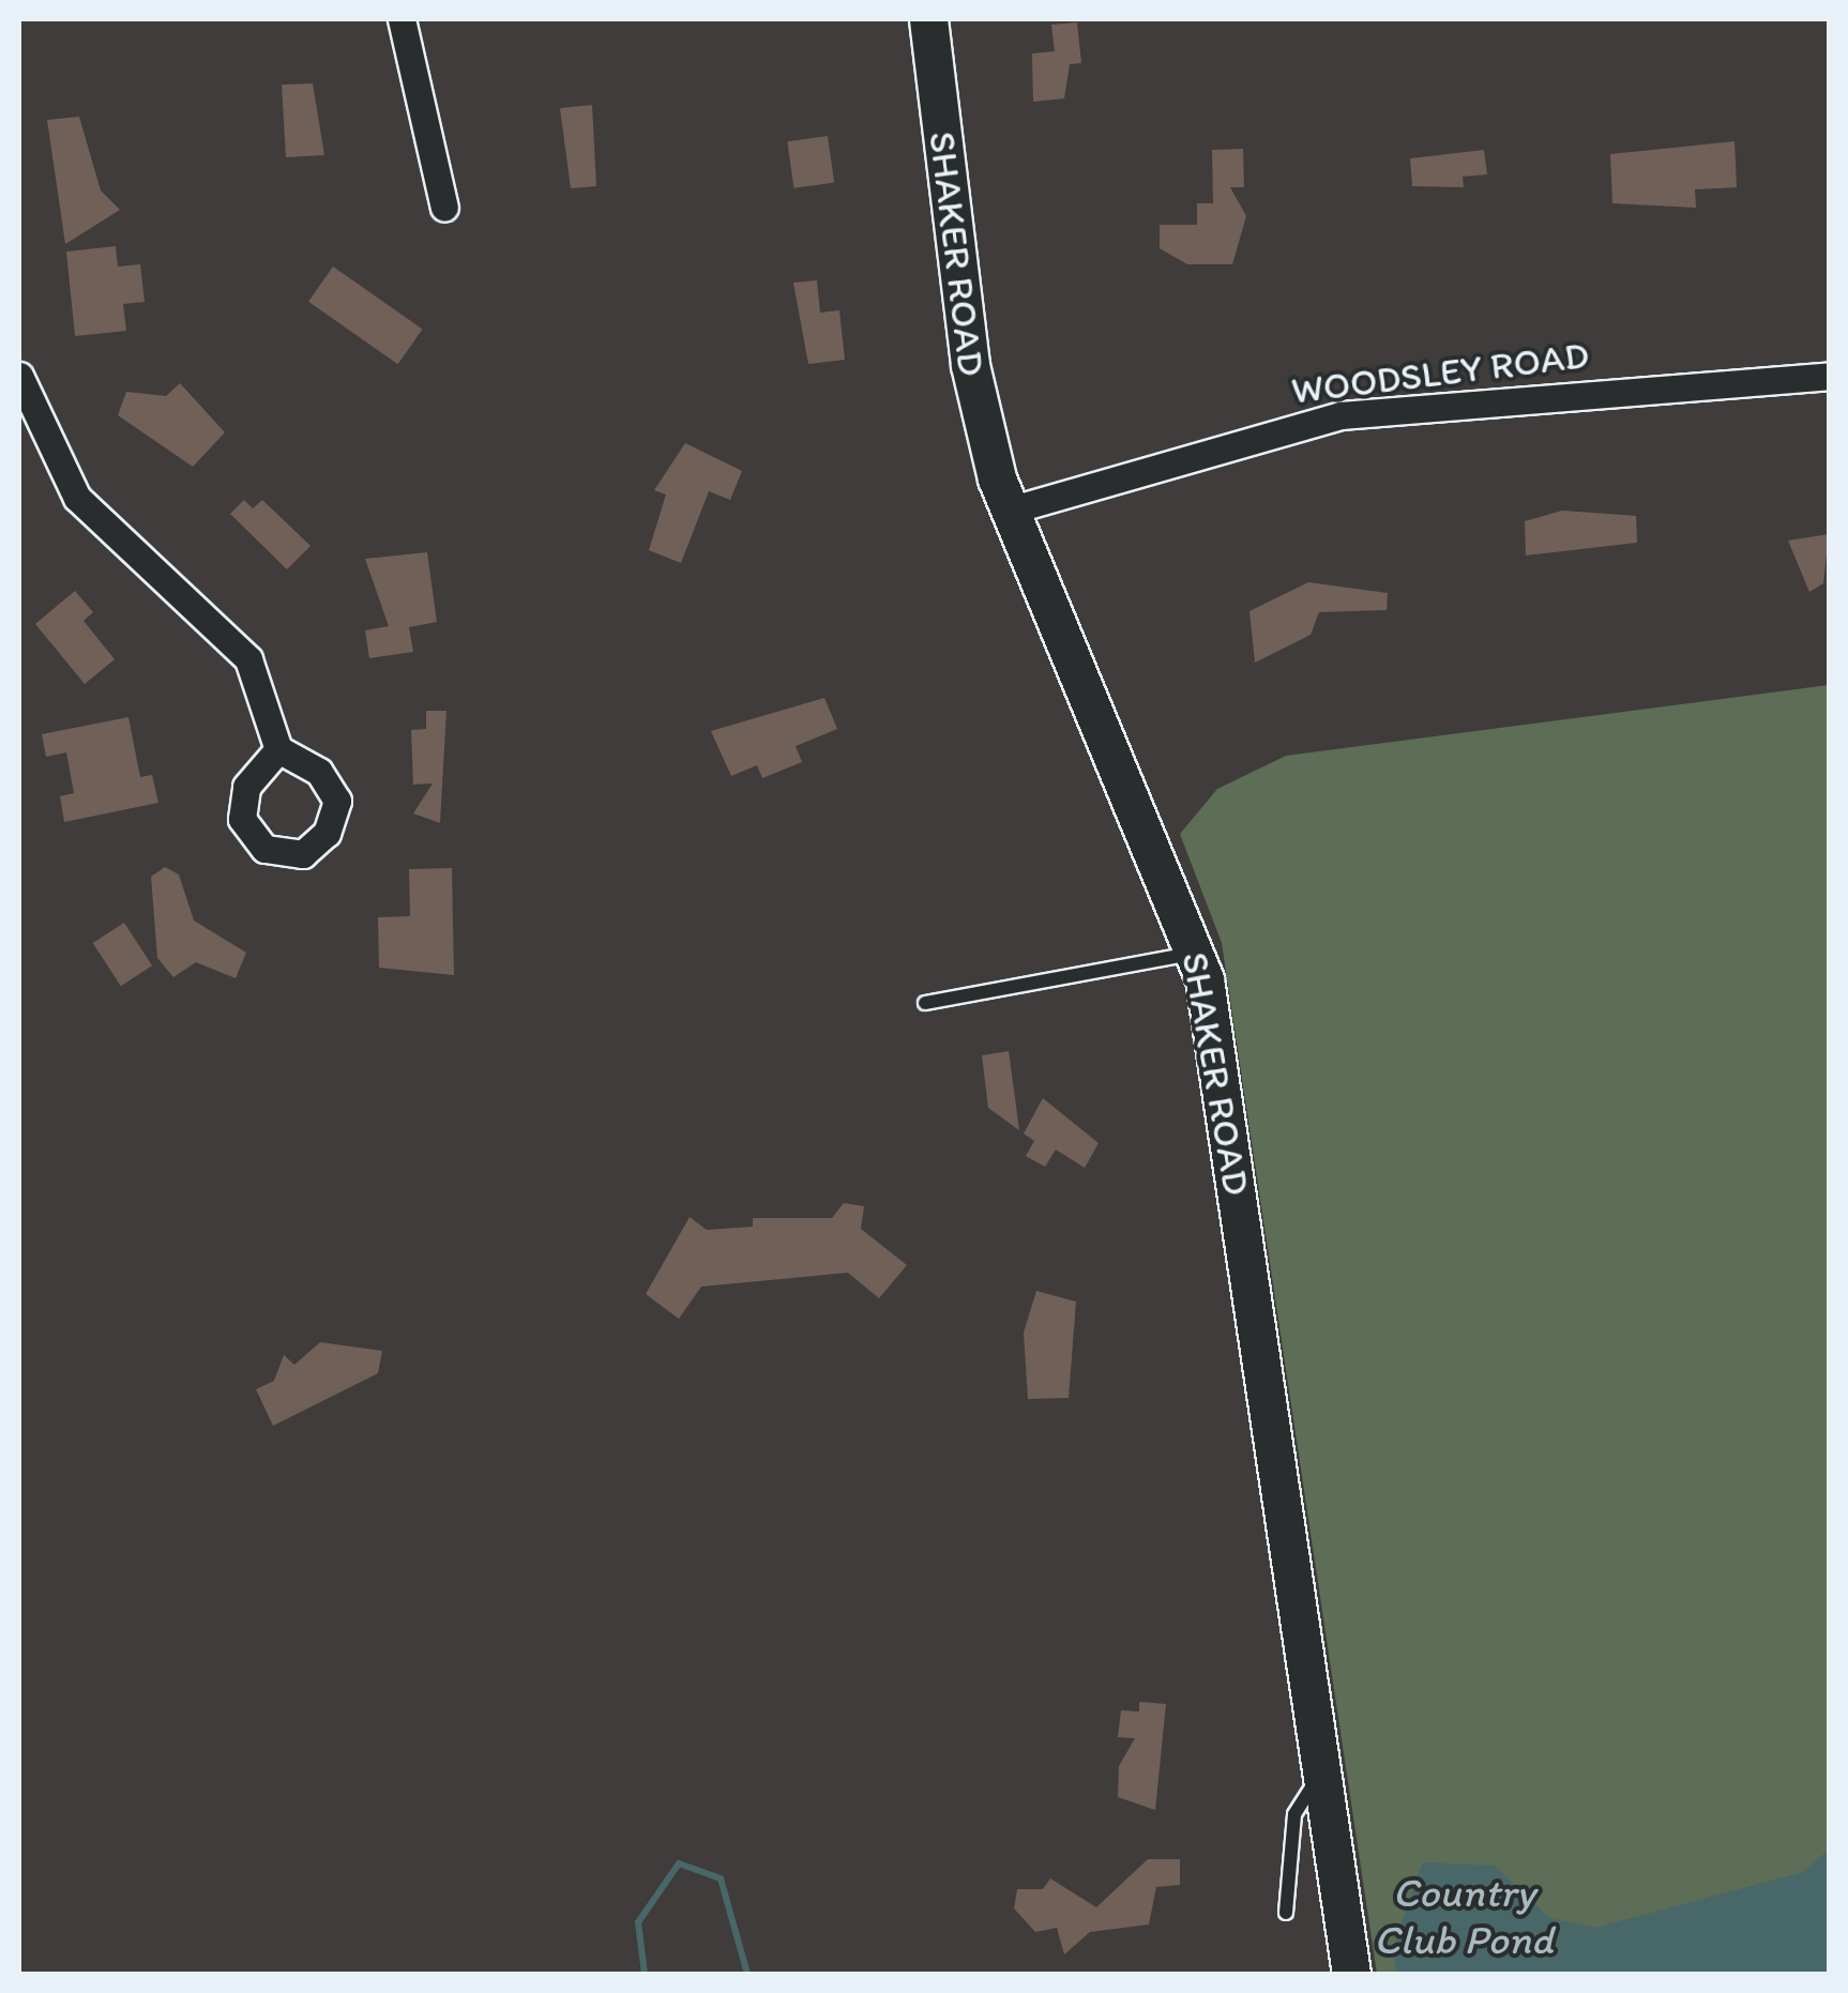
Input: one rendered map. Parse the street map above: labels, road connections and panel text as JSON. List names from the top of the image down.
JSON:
{
  "streets": {
    "main road": ["SHAKER ROAD"],
    "street": ["WOODSLEY ROAD"]
  },
  "crossings": [
    ["SHAKER ROAD", "WOODSLEY ROAD"]
  ],
  "water": ["Country Club Pond"]
}
